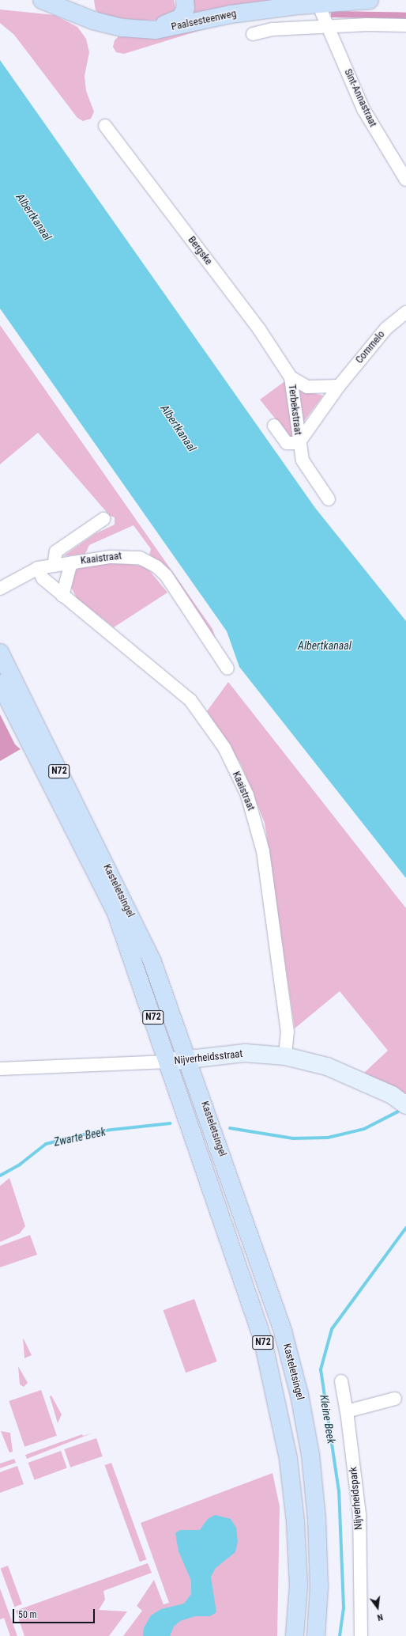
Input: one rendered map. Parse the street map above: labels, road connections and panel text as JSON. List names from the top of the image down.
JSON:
{
  "streets": {
    "main road": ["Paalsesteenweg", "N72", "Kasteletsingel"],
    "street": [
      "Sint-Annastraat",
      "Bergske",
      "Commelo",
      "Terbekstraat",
      "Kaaistraat",
      "Nijverheidsstraat",
      "Nijverheidspark"
    ]
  },
  "crossings": [
    ["Bergske", "Terbekstraat"],
    ["Commelo", "Terbekstraat"],
    ["Kaaistraat", "Nijverheidsstraat"],
    ["Kasteletsingel", "Nijverheidsstraat"]
  ],
  "water": ["Albertkanaal", "Zwarte Beek", "Kleine Beek"],
  "scale_bar": "50 m",
  "north": "bottom"
}
